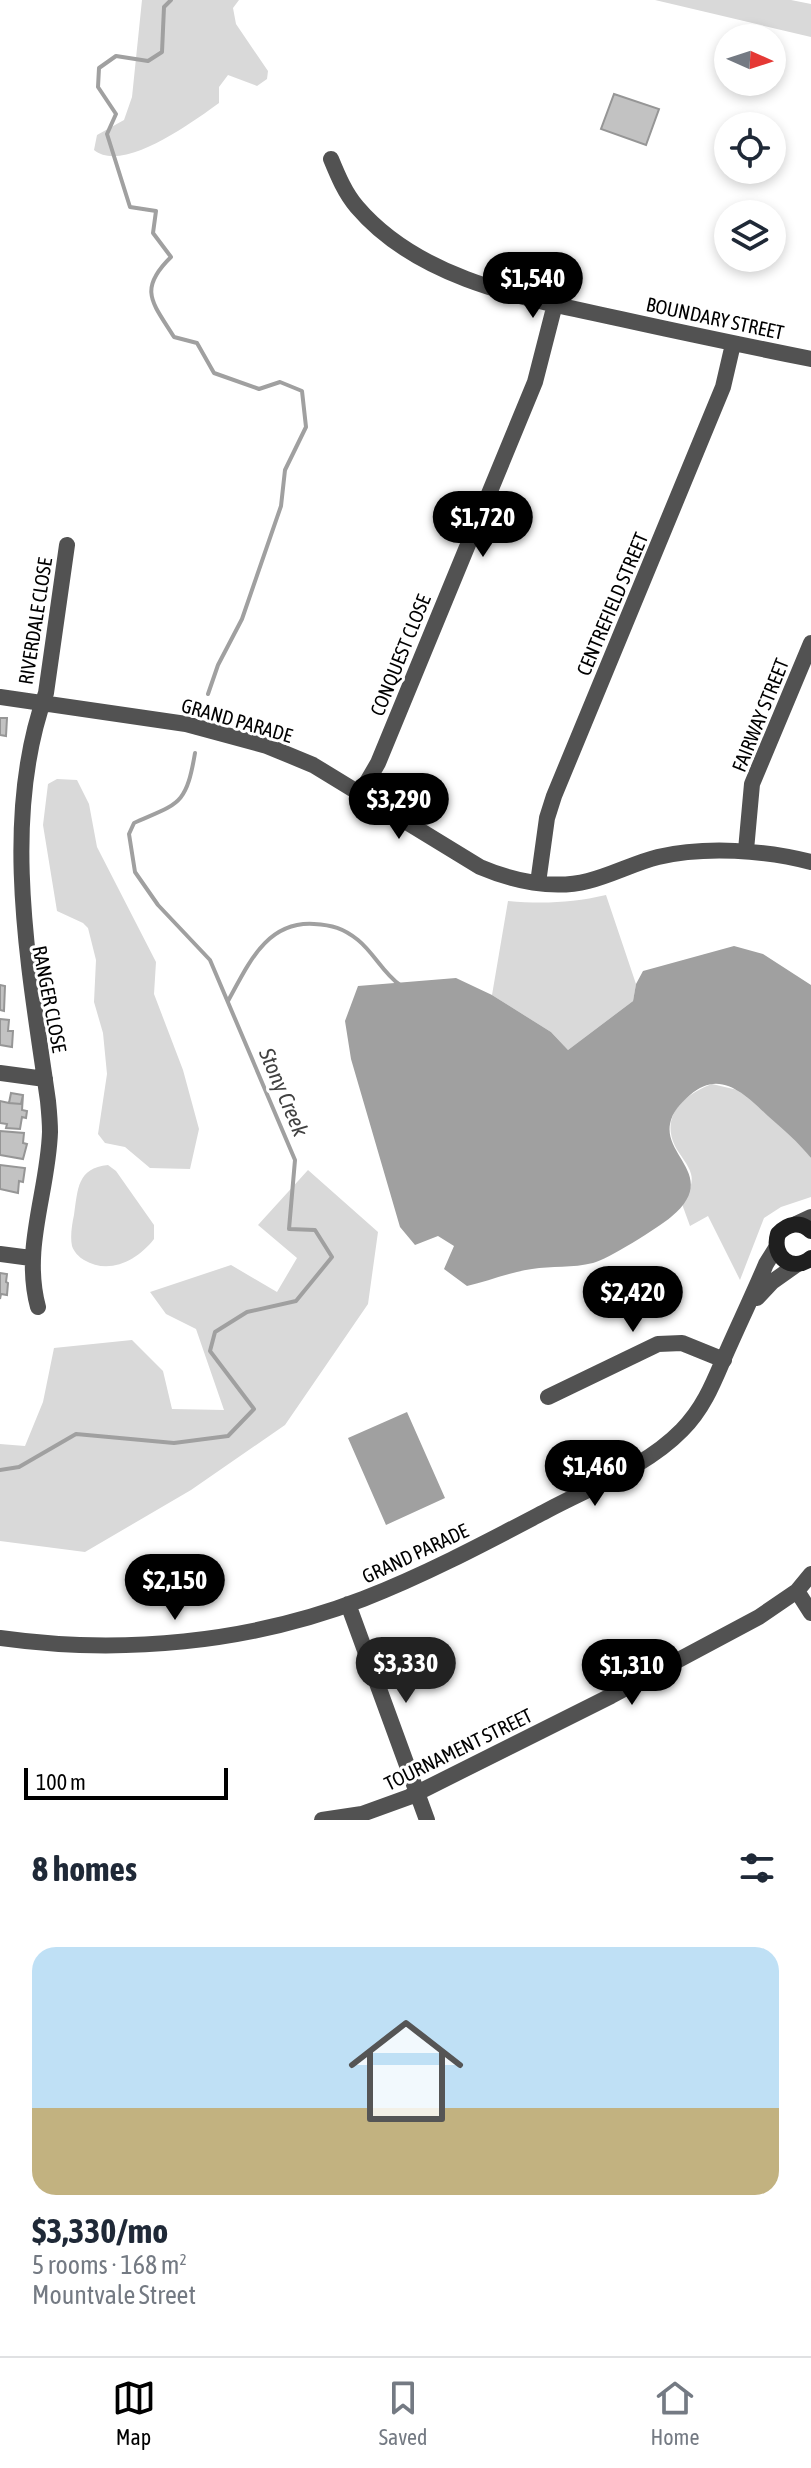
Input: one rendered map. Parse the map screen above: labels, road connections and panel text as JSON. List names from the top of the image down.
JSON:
{
  "streets": {
    "street": [
      "BOUNDARY STREET",
      "CENTREFIELD STREET",
      "RIVERDALE CLOSE",
      "CONQUEST CLOSE",
      "FAIRWAY STREET",
      "GRAND PARADE",
      "RANGER CLOSE",
      "TOURNAMENT STREET"
    ]
  },
  "crossings": [
    ["BOUNDARY STREET", "CENTREFIELD STREET"],
    ["BOUNDARY STREET", "CONQUEST CLOSE"],
    ["CENTREFIELD STREET", "GRAND PARADE"],
    ["RIVERDALE CLOSE", "GRAND PARADE"],
    ["RIVERDALE CLOSE", "RANGER CLOSE"],
    ["CONQUEST CLOSE", "GRAND PARADE"],
    ["FAIRWAY STREET", "GRAND PARADE"],
    ["GRAND PARADE", "RANGER CLOSE"]
  ],
  "water": ["Stony Creek"],
  "scale_bar": "100 m",
  "north": "right",
  "page": {
    "price": [
      "$1,540",
      "$1,720",
      "$3,290",
      "$2,420",
      "$1,460",
      "$2,150",
      "$3,330",
      "$1,310"
    ],
    "scale": "100 m",
    "heading": "8 homes",
    "list": [
      {
        "name": "$3,330/mo",
        "note": "5 rooms · 168 m² · Mountvale Street"
      }
    ],
    "tabs": ["Map", "Saved", "Home"]
  }
}
